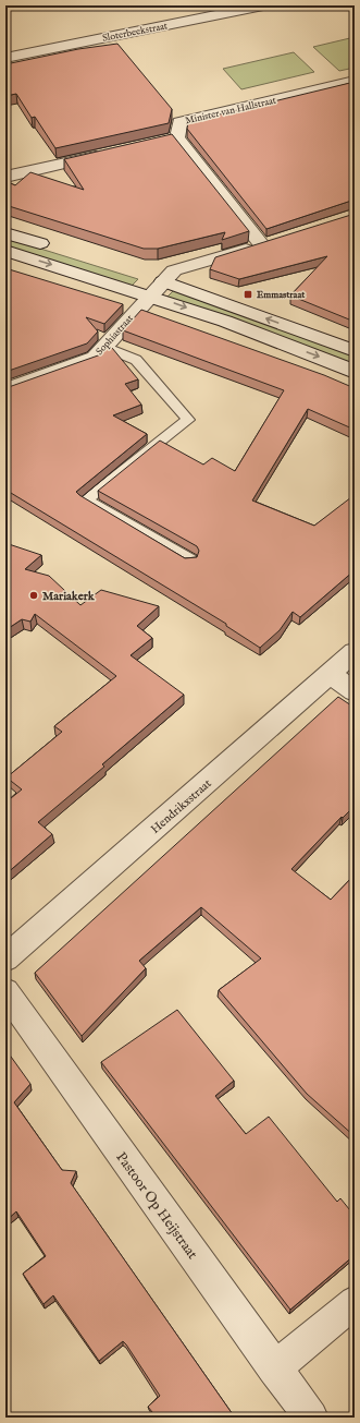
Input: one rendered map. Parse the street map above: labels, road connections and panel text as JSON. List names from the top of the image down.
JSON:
{
  "streets": {
    "street": [
      "Sloterbeekstraat",
      "Minister van Hallstraat",
      "Sophiastraat",
      "Hendrikxstraat",
      "Pastoor Op Heijstraat"
    ]
  },
  "crossings": [
    ["Minister van Hallstraat", "Sophiastraat"]
  ],
  "places": {
    "transit": ["Emmastraat"],
    "other": ["Mariakerk"]
  }
}
